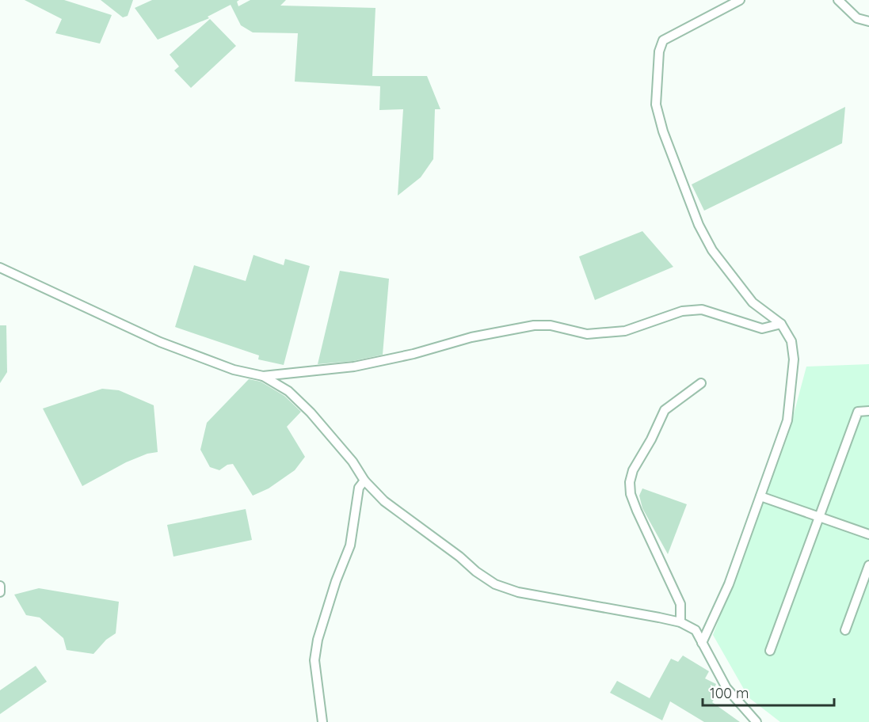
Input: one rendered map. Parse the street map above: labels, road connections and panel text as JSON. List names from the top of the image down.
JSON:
{
  "scale_bar": "100 m"
}
